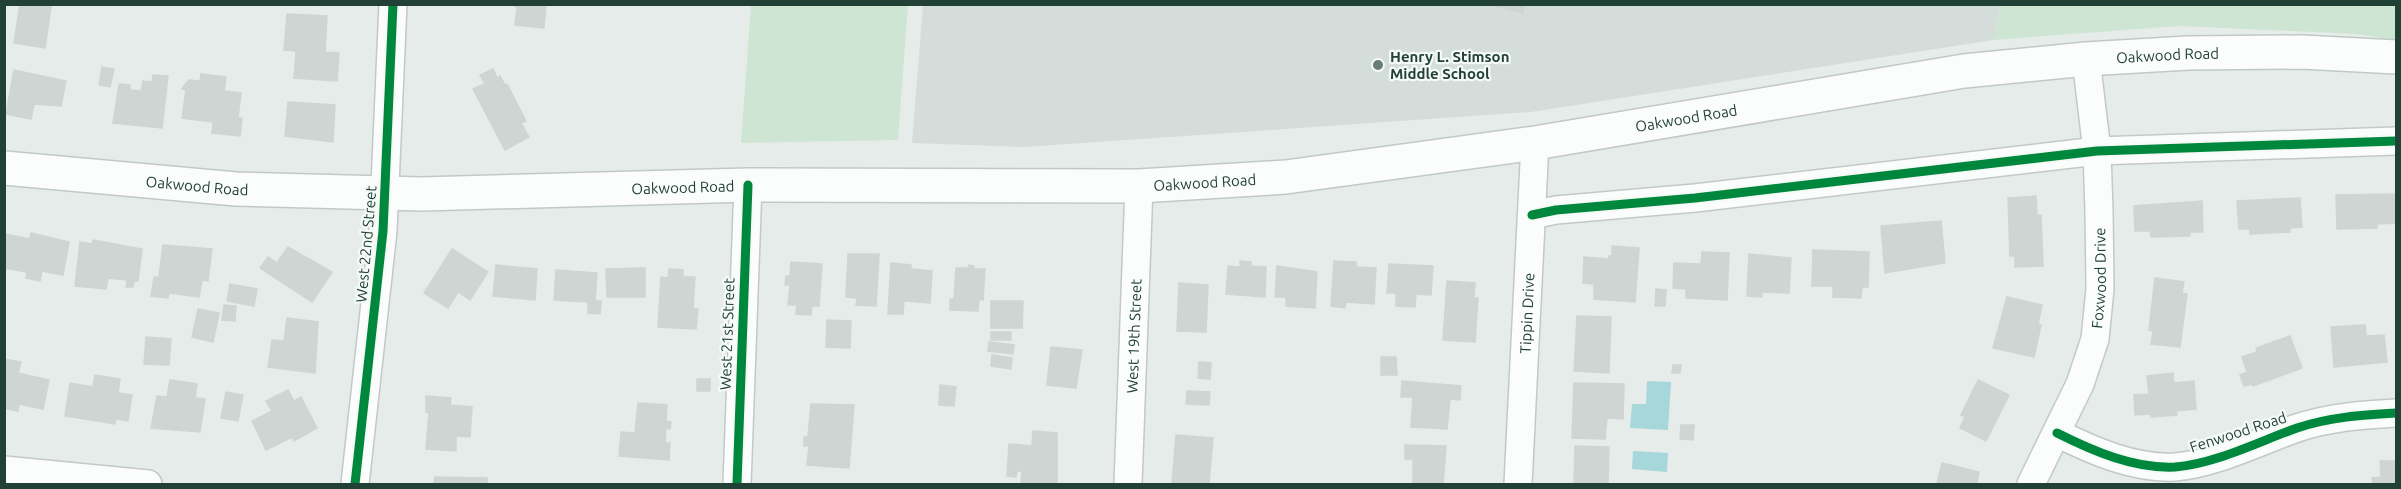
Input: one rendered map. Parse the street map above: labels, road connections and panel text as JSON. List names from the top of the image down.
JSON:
{
  "streets": {
    "main road": ["Oakwood Road"],
    "street": [
      "West 22nd Street",
      "Foxwood Drive",
      "Tippin Drive",
      "West 21st Street",
      "West 19th Street",
      "Fenwood Road"
    ]
  },
  "crossings": [
    ["Oakwood Road", "West 22nd Street"],
    ["Oakwood Road", "Foxwood Drive"],
    ["Oakwood Road", "Tippin Drive"],
    ["Oakwood Road", "West 21st Street"],
    ["Oakwood Road", "West 19th Street"],
    ["Foxwood Drive", "Fenwood Road"]
  ],
  "places": ["Henry L. Stimson Middle School"]
}
